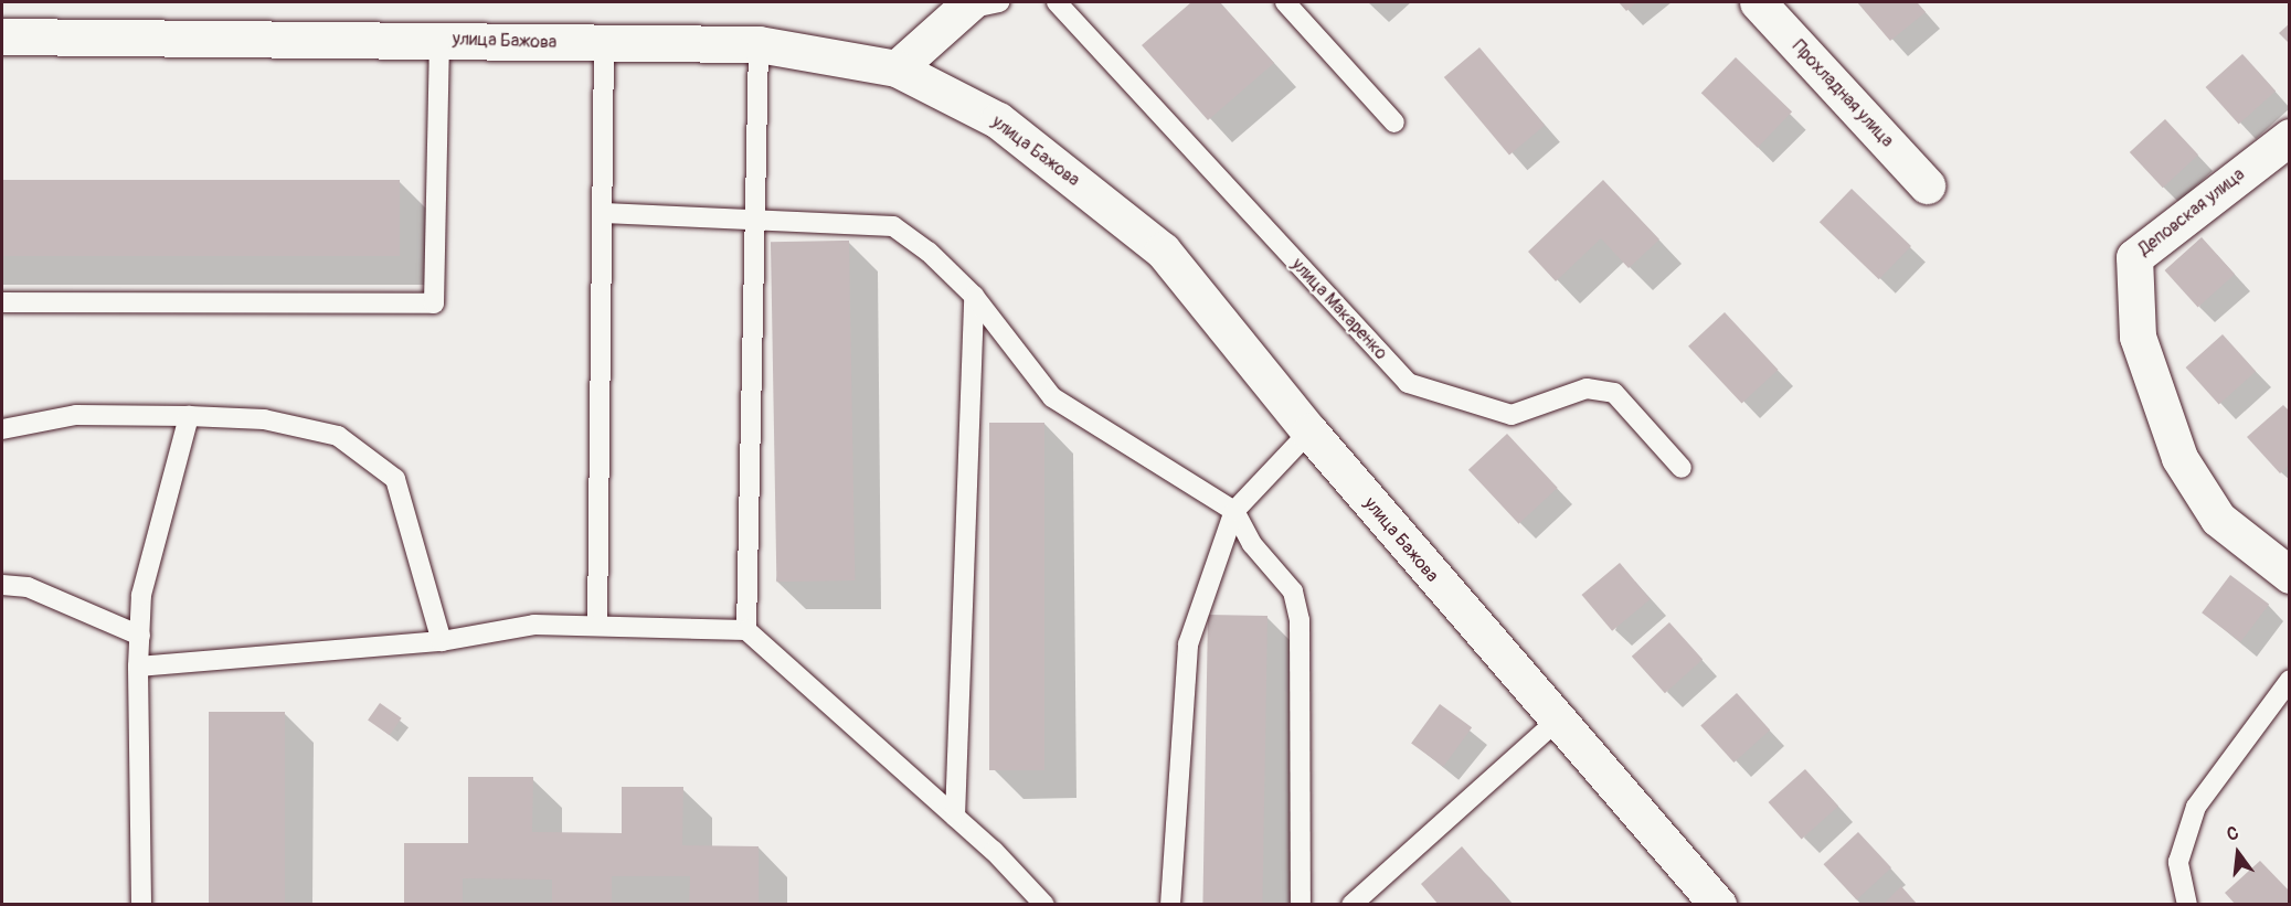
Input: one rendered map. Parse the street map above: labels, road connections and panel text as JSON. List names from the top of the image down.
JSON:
{
  "streets": {
    "main road": ["улица Бажова", "Прохладная улица", "Деповская улица"],
    "lane": ["улица Макаренко"]
  },
  "north": "top"
}
